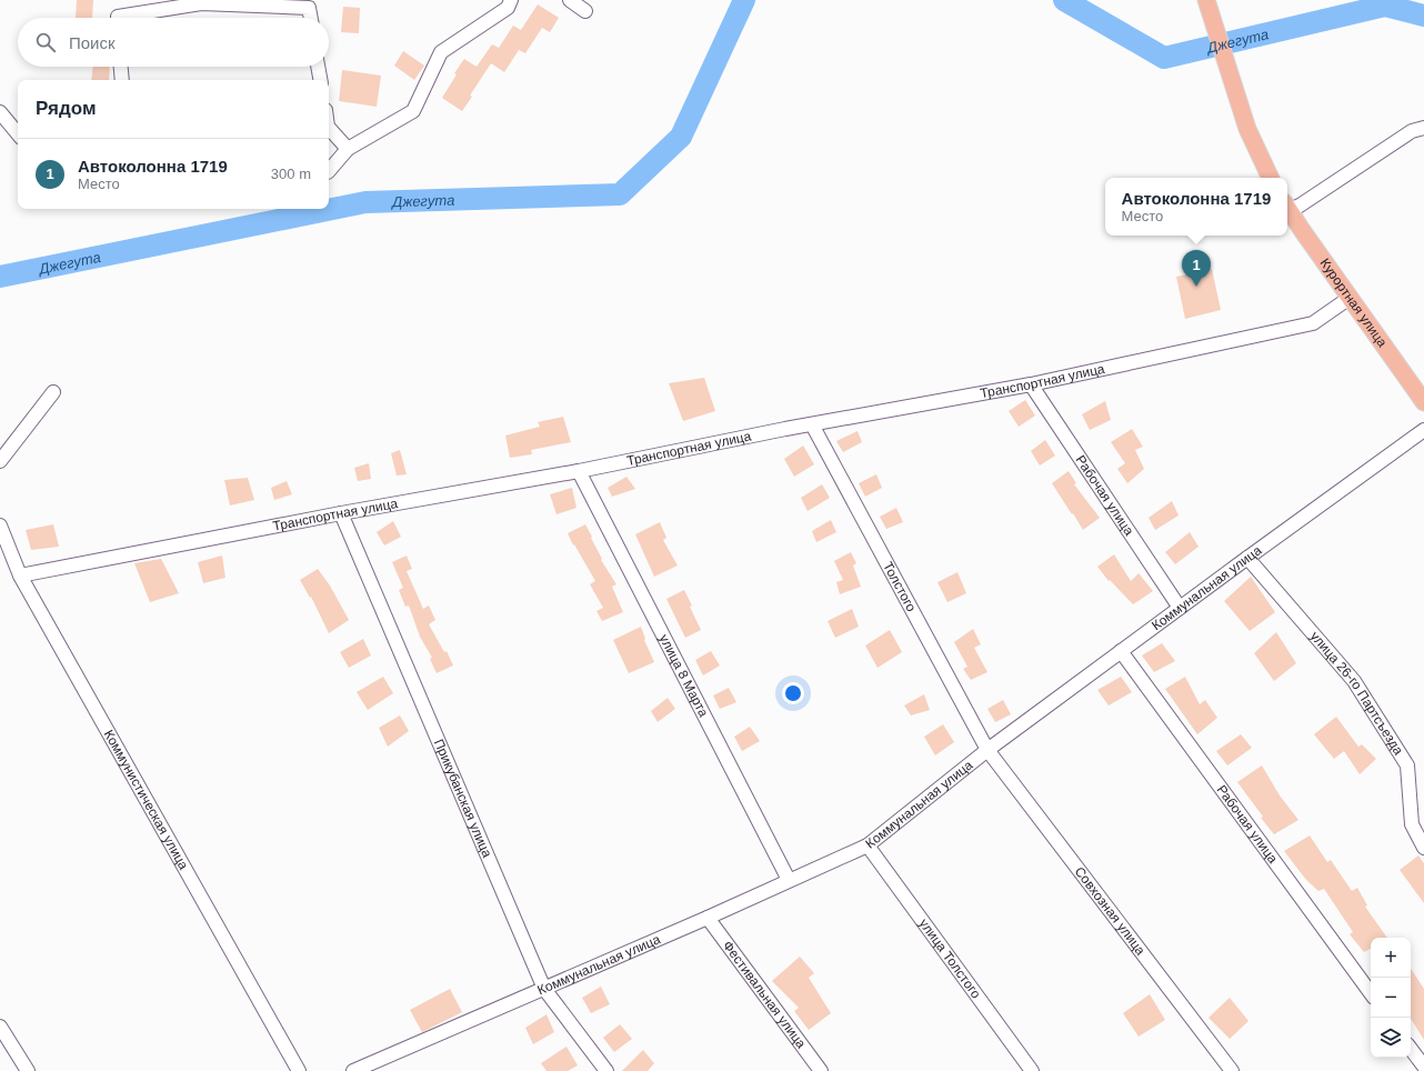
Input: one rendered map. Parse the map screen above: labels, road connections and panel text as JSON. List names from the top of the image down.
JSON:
{
  "streets": {
    "main road": ["Курортная улица"],
    "street": [
      "Транспортная улица",
      "Рабочая улица",
      "Толстого",
      "Коммунальная улица",
      "улица 8 Марта",
      "улица 26-го Партсъезда",
      "Прикубанская улица",
      "Коммунистическая улица",
      "Совхозная улица",
      "улица Толстого",
      "Фестивальная улица"
    ]
  },
  "crossings": [
    ["Курортная улица", "Транспортная улица"],
    ["Транспортная улица", "Рабочая улица"],
    ["Транспортная улица", "Толстого"],
    ["Транспортная улица", "улица 8 Марта"],
    ["Транспортная улица", "Прикубанская улица"],
    ["Транспортная улица", "Коммунистическая улица"],
    ["Рабочая улица", "Коммунальная улица"],
    ["Толстого", "Коммунальная улица"],
    ["Толстого", "Совхозная улица"],
    ["Коммунальная улица", "улица 8 Марта"],
    ["Коммунальная улица", "улица 26-го Партсъезда"],
    ["Коммунальная улица", "Прикубанская улица"],
    ["Коммунальная улица", "Совхозная улица"],
    ["Коммунальная улица", "улица Толстого"],
    ["Коммунальная улица", "Фестивальная улица"]
  ],
  "water": ["Джегута"],
  "page": {
    "search": "Поиск",
    "heading": "Рядом",
    "list": [
      {
        "mark": "1",
        "name": "Автоколонна 1719",
        "note": "Место",
        "value": "300 m"
      }
    ],
    "popup": ["Автоколонна 1719", "Место"],
    "pins": "1",
    "map_buttons": ["+", "−"]
  }
}
